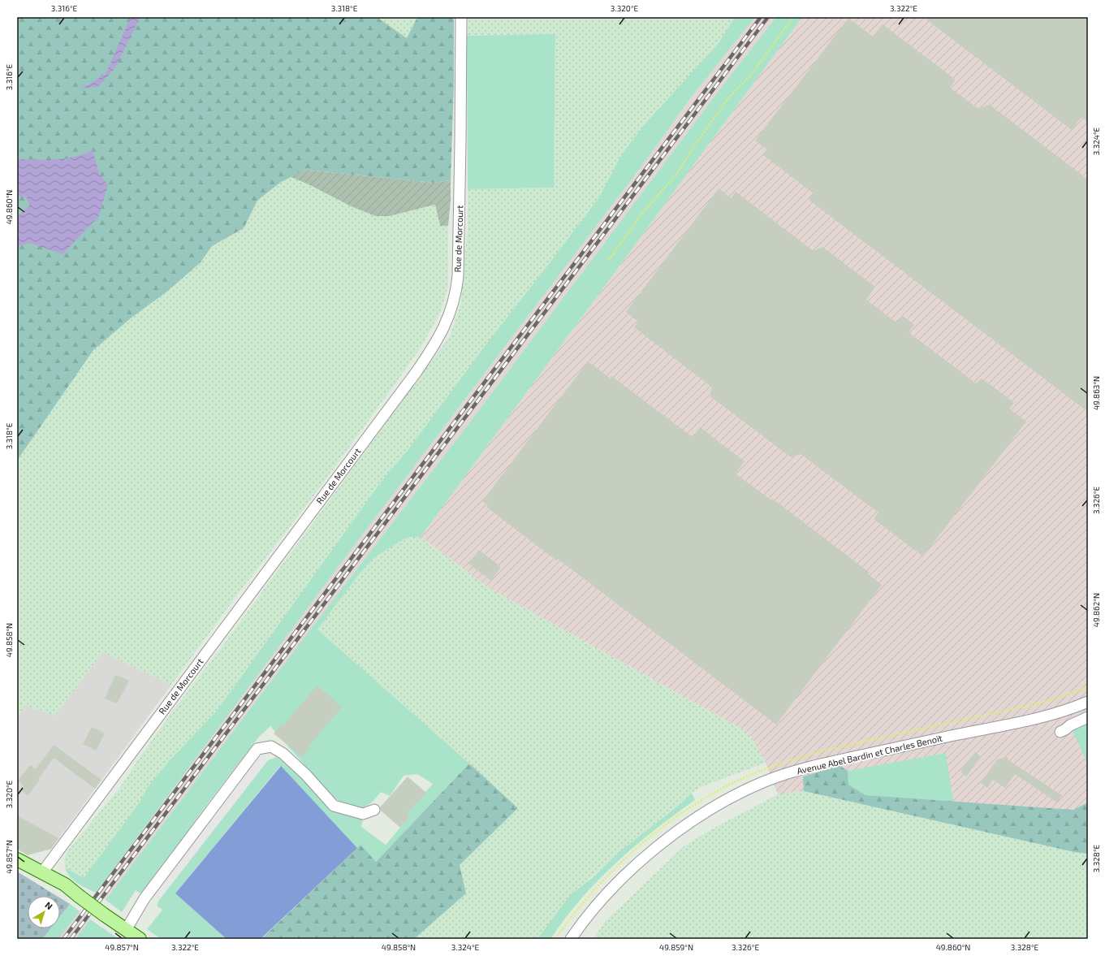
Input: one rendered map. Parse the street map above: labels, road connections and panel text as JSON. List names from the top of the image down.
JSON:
{
  "streets": {
    "street": ["Rue de Morcourt", "Avenue Abel Bardin et Charles Benoït"]
  },
  "north": "top right",
  "coordinates": [
    "3.316°E",
    "3.318°E",
    "3.320°E",
    "3.322°E",
    "3.324°E",
    "49.860°N",
    "49.863°N",
    "3.326°E",
    "49.862°N",
    "49.858°N",
    "49.857°N",
    "3.328°E",
    "49.859°N"
  ]
}
